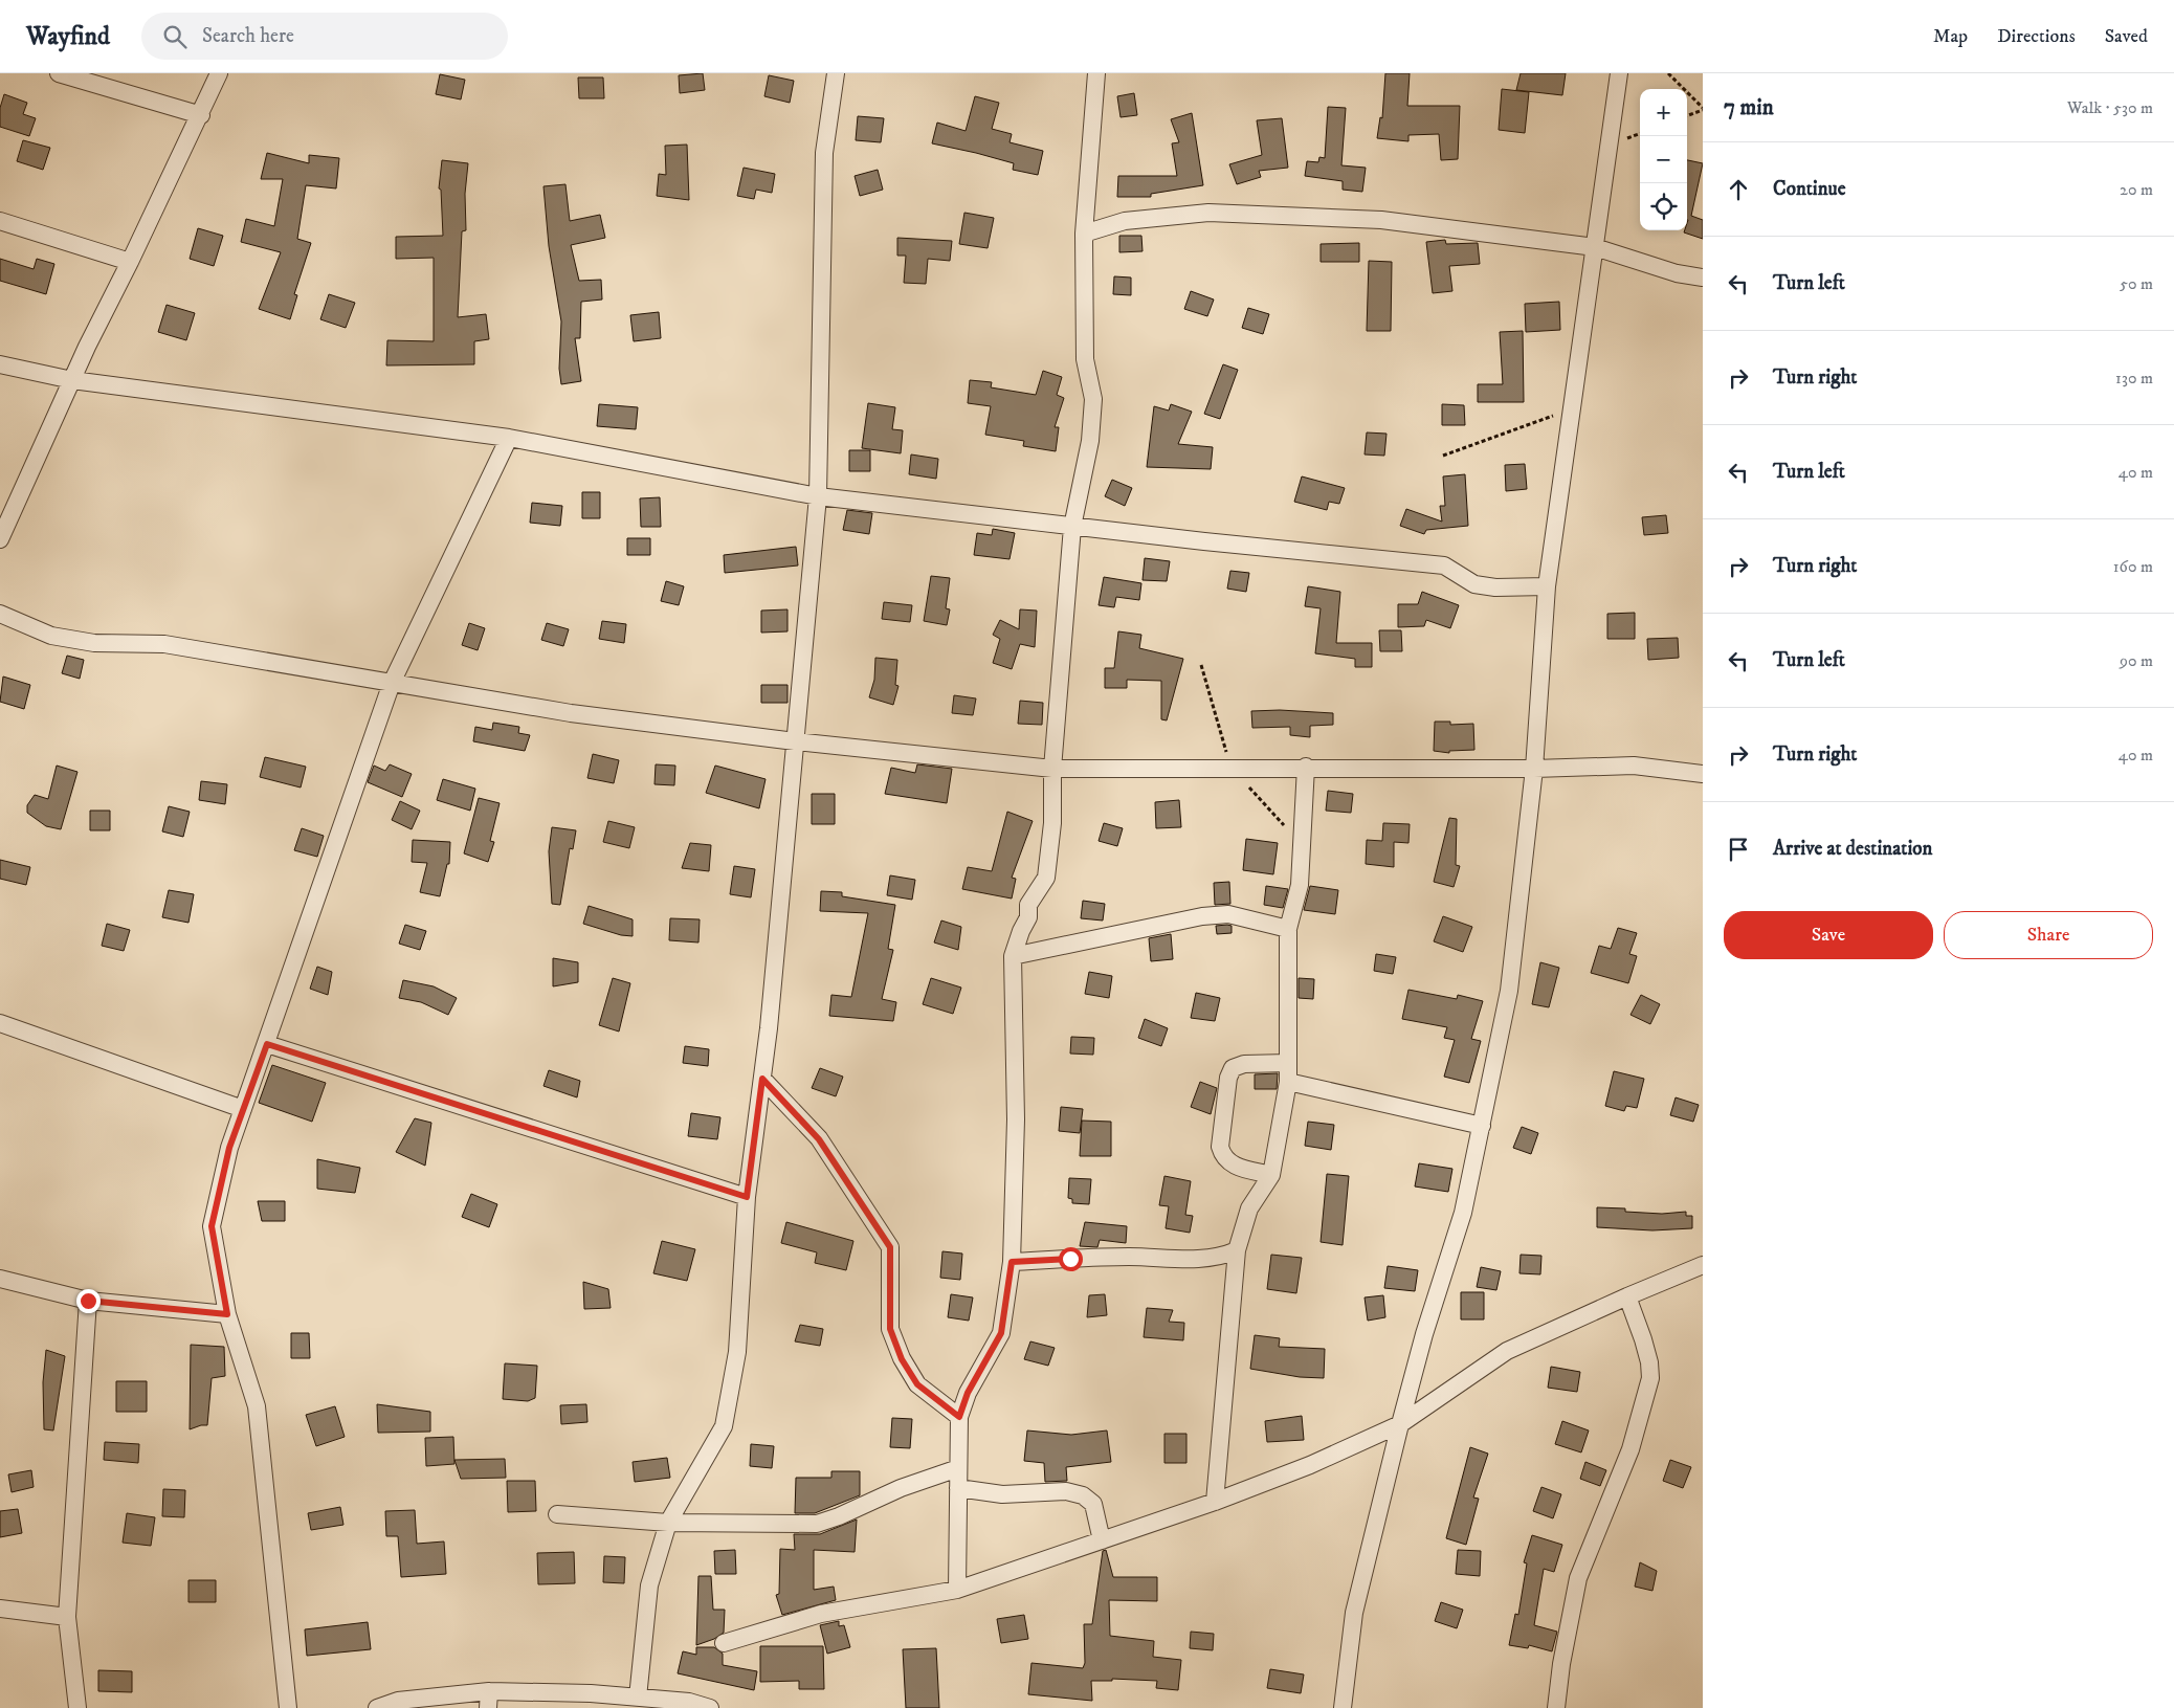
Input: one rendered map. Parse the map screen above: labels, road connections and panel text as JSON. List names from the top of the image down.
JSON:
{
  "page": {
    "header": "Wayfind",
    "search": "Search here",
    "nav": ["Map", "Directions", "Saved"],
    "heading": ["7 min", "Walk · 530 m"],
    "map_buttons": ["+", "−"],
    "list": [
      ["Continue", "20 m"],
      ["Turn left", "50 m"],
      ["Turn right", "130 m"],
      ["Turn left", "40 m"],
      ["Turn right", "160 m"],
      ["Turn left", "90 m"],
      ["Turn right", "40 m"],
      "Arrive at destination"
    ],
    "buttons": ["Save", "Share"]
  }
}
